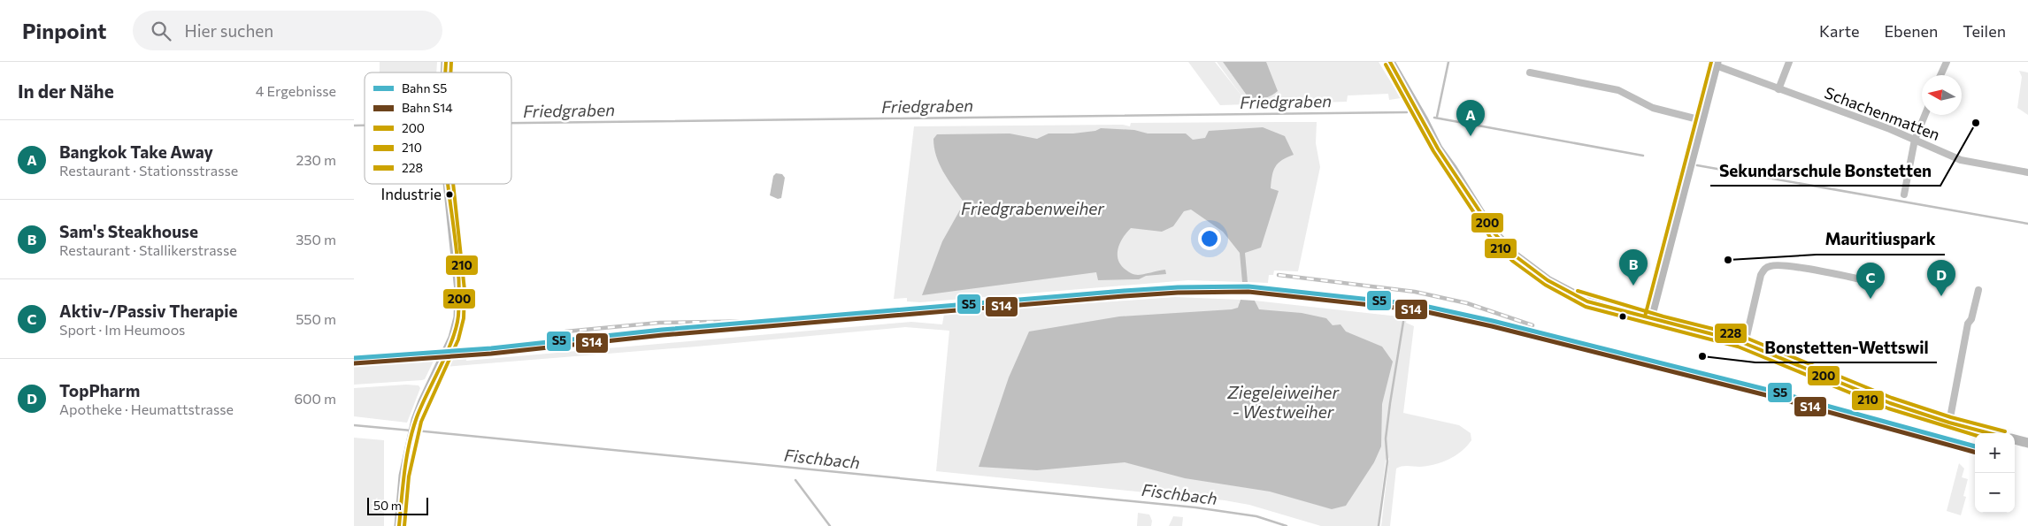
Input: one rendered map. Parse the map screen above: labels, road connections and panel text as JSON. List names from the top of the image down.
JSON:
{
  "streets": {
    "street": ["Schachenmatten"]
  },
  "water": [
    "Friedgraben",
    "Friedgrabenweiher",
    "Ziegeleiweiher - Westweiher",
    "Fischbach"
  ],
  "places": [
    "Sekundarschule Bonstetten",
    "Industrie",
    "Mauritiuspark",
    "Bonstetten-Wettswil"
  ],
  "lines": [
    "transit line 200",
    "transit line 210",
    "transit line 228",
    "rail line S5",
    "rail line S14"
  ],
  "legend": [
    "Bahn S5",
    "Bahn S14",
    "200",
    "210",
    "228"
  ],
  "scale_bar": "50 m",
  "north": "left",
  "page": {
    "header": "Pinpoint",
    "search": "Hier suchen",
    "nav": ["Karte", "Ebenen", "Teilen"],
    "heading": ["In der Nähe", "4 Ergebnisse"],
    "pins": [
      "A",
      "B",
      "D",
      "C"
    ],
    "list": [
      {
        "mark": "A",
        "name": "Bangkok Take Away",
        "note": "Restaurant · Stationsstrasse",
        "value": "230 m"
      },
      {
        "mark": "B",
        "name": "Sam's Steakhouse",
        "note": "Restaurant · Stallikerstrasse",
        "value": "350 m"
      },
      {
        "mark": "C",
        "name": "Aktiv-/Passiv Therapie",
        "note": "Sport · Im Heumoos",
        "value": "550 m"
      },
      {
        "mark": "D",
        "name": "TopPharm",
        "note": "Apotheke · Heumattstrasse",
        "value": "600 m"
      }
    ],
    "map_buttons": ["+", "−"],
    "scale": "50 m"
  }
}
